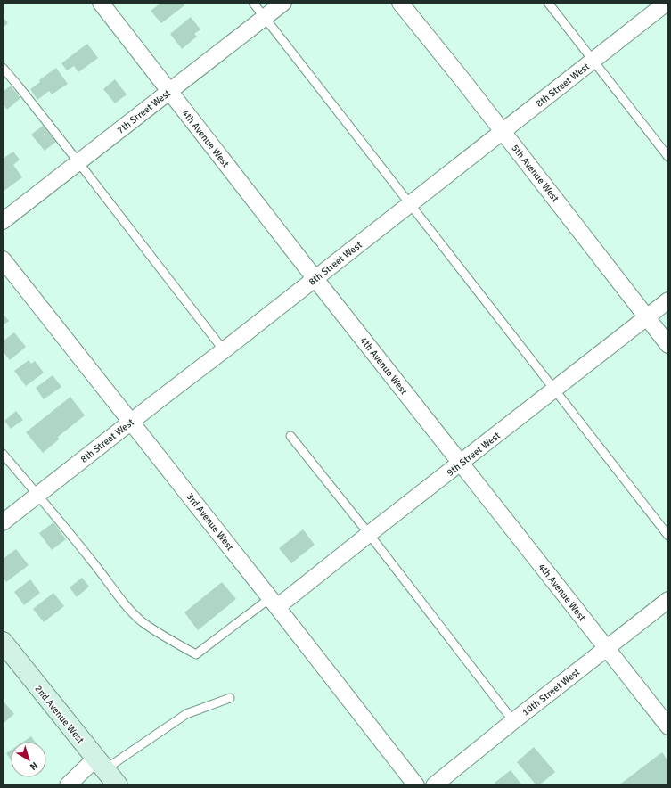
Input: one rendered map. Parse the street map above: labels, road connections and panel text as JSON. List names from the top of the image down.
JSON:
{
  "streets": {
    "main road": ["2nd Avenue West"],
    "street": [
      "8th Street West",
      "7th Street West",
      "4th Avenue West",
      "5th Avenue West",
      "9th Street West",
      "3rd Avenue West",
      "10th Street West"
    ]
  },
  "crossings": [
    ["8th Street West", "4th Avenue West"],
    ["8th Street West", "5th Avenue West"],
    ["8th Street West", "3rd Avenue West"],
    ["7th Street West", "4th Avenue West"],
    ["4th Avenue West", "9th Street West"],
    ["4th Avenue West", "10th Street West"],
    ["5th Avenue West", "9th Street West"],
    ["9th Street West", "3rd Avenue West"]
  ],
  "north": "bottom right"
}
